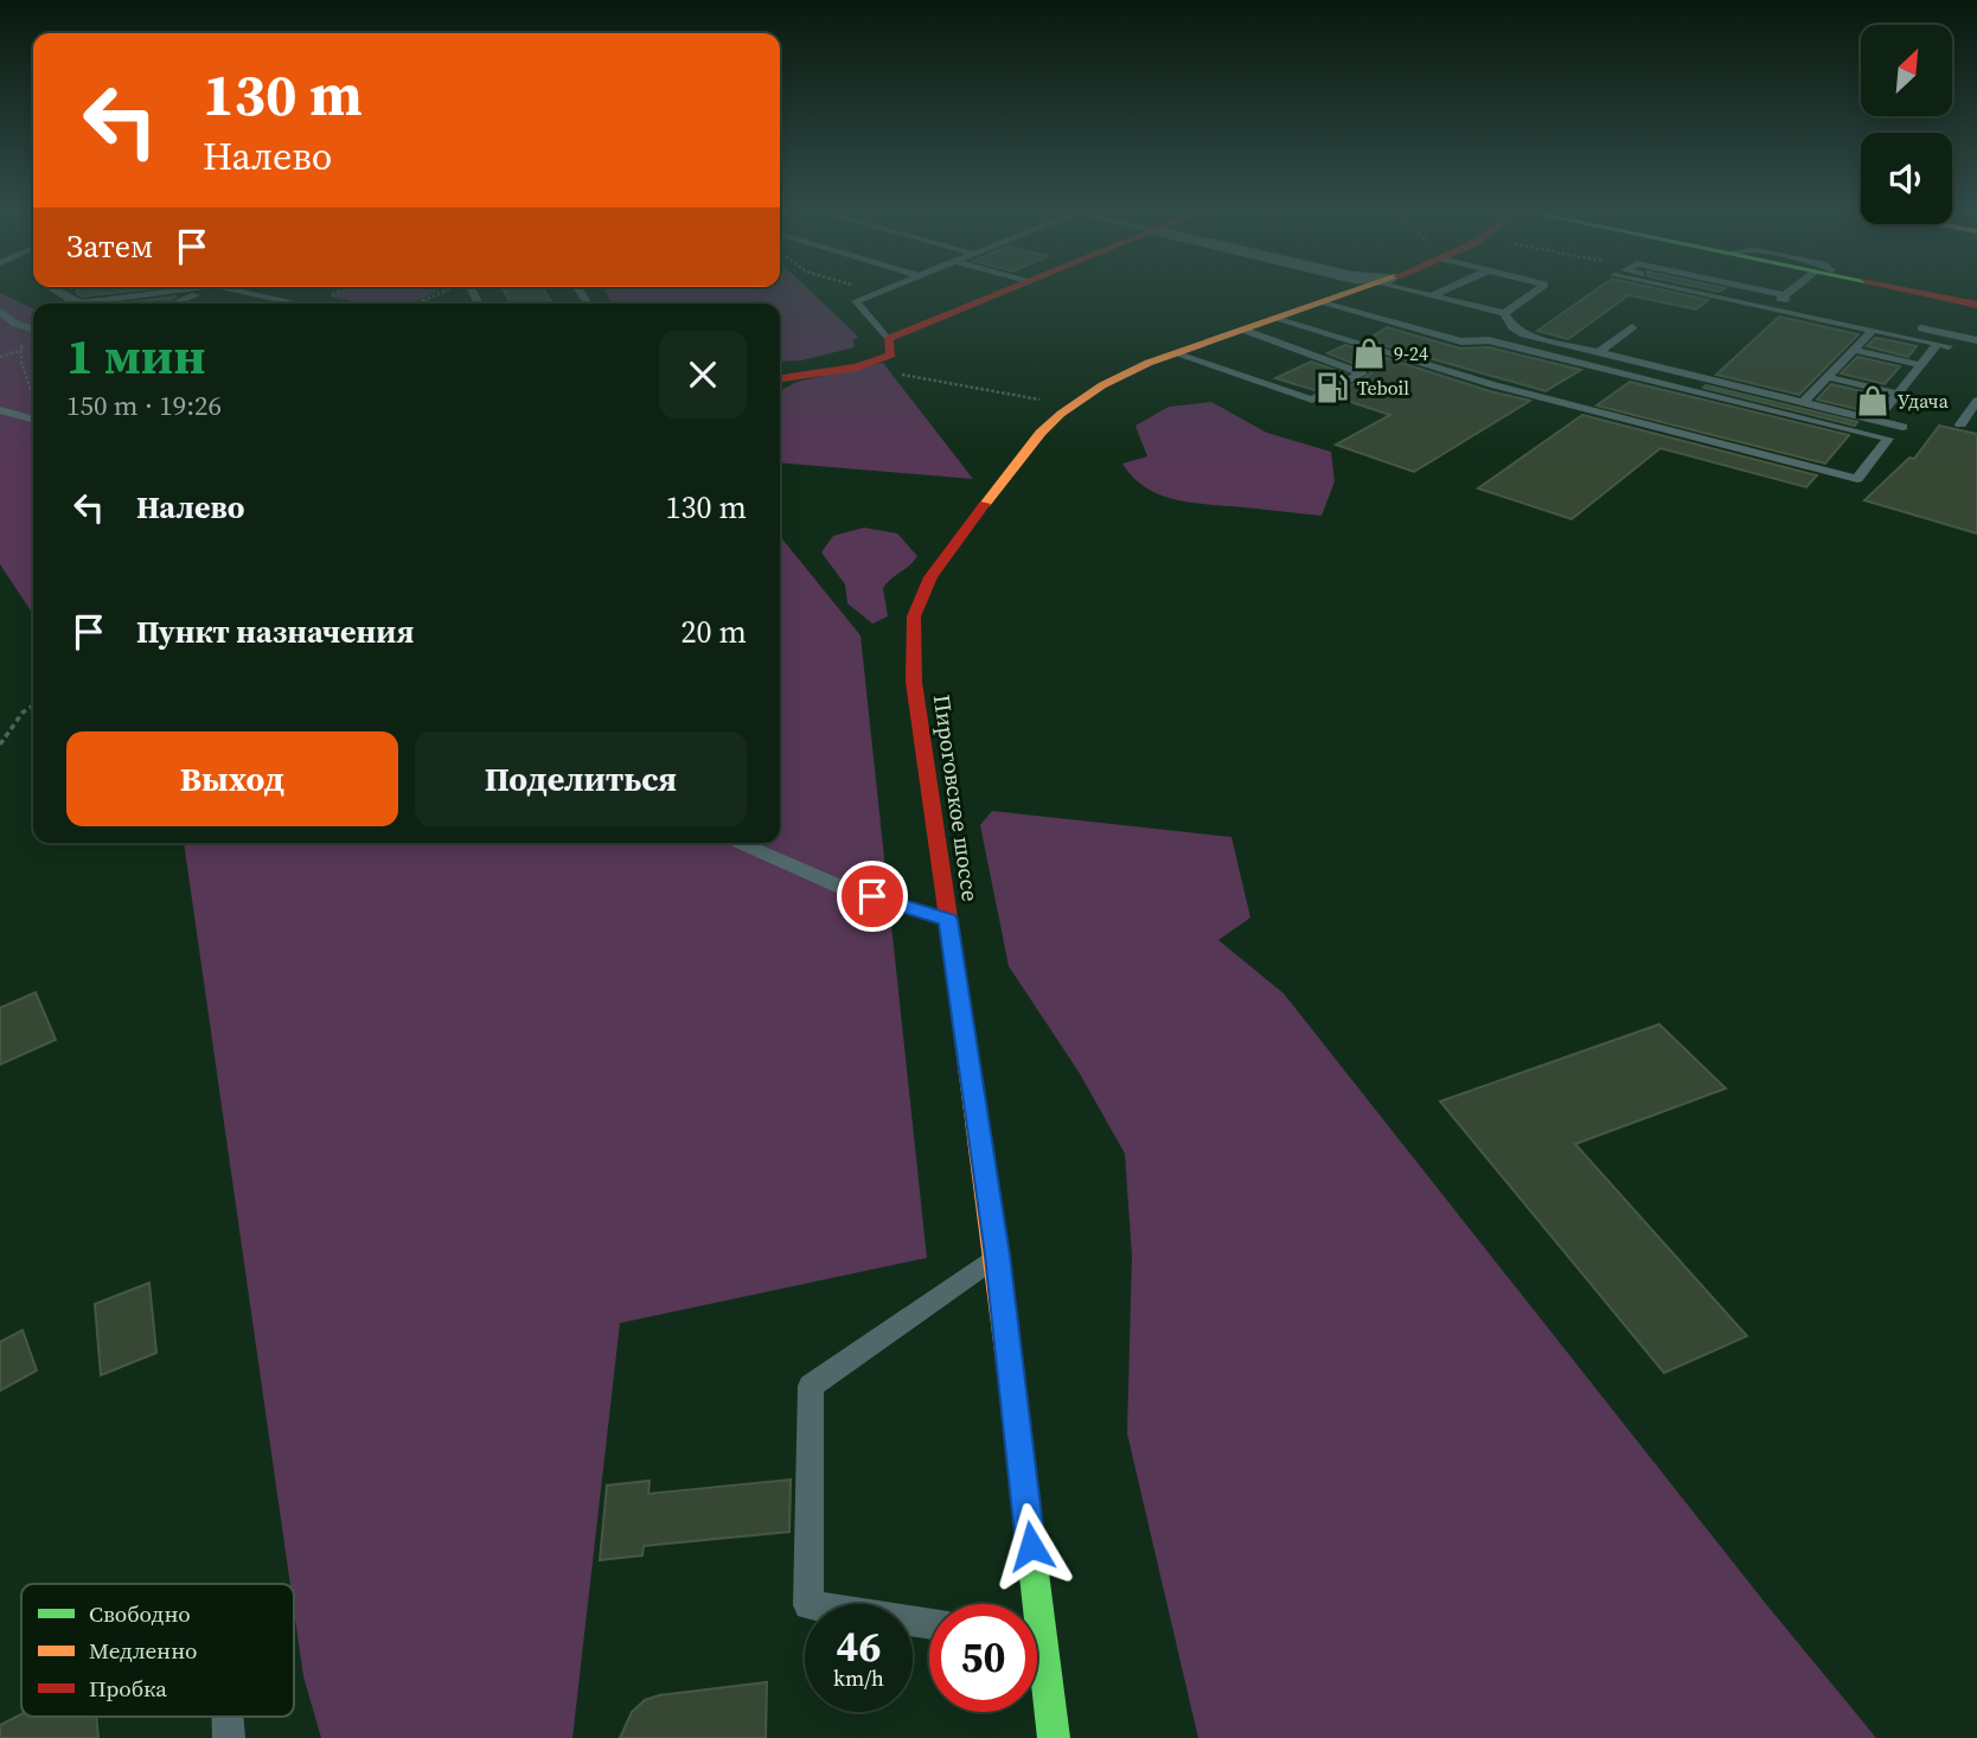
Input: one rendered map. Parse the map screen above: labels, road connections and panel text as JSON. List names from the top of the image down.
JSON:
{
  "streets": {
    "main road": ["Пироговское шоссе"]
  },
  "places": {
    "shop": ["9-24", "Удача"],
    "fuel station": ["Teboil"]
  },
  "legend": ["Свободно", "Медленно", "Пробка"],
  "north": "top right",
  "page": {
    "turn": ["130 m", "Налево"],
    "then": "Затем",
    "heading": ["1 мин", "150 m · 19:26"],
    "list": [
      {
        "name": "Налево",
        "value": "130 m"
      },
      {
        "name": "Пункт назначения",
        "value": "20 m"
      }
    ],
    "buttons": ["Выход", "Поделиться"],
    "speed": "46 km/h",
    "limit": "50"
  }
}
